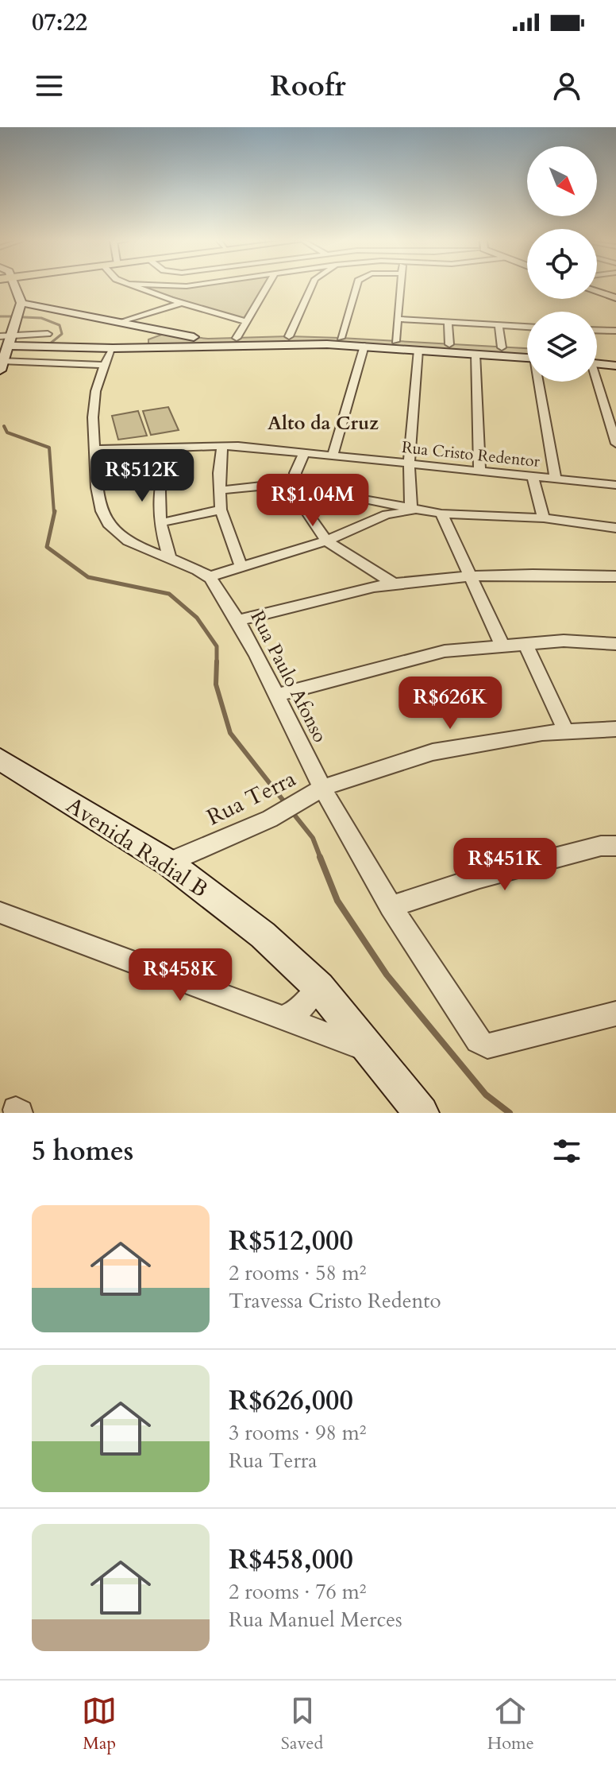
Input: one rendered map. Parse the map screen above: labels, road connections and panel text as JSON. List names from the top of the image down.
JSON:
{
  "streets": {
    "street": [
      "Rua Cristo Redentor",
      "Rua Paulo Afonso",
      "Rua Terra",
      "Avenida Radial B"
    ]
  },
  "crossings": [
    ["Rua Cristo Redentor", "Rua Paulo Afonso"],
    ["Rua Paulo Afonso", "Rua Terra"],
    ["Rua Terra", "Avenida Radial B"]
  ],
  "districts": ["Alto da Cruz"],
  "north": "bottom right",
  "page": {
    "status": "07:22",
    "header": "Roofr",
    "price": [
      "R$512K",
      "R$1.04M",
      "R$626K",
      "R$451K",
      "R$458K"
    ],
    "heading": "5 homes",
    "list": [
      {
        "name": "R$512,000",
        "note": "2 rooms · 58 m² · Travessa Cristo Redento"
      },
      {
        "name": "R$626,000",
        "note": "3 rooms · 98 m² · Rua Terra"
      },
      {
        "name": "R$458,000",
        "note": "2 rooms · 76 m² · Rua Manuel Merces"
      }
    ],
    "tabs": ["Map", "Saved", "Home"]
  }
}
